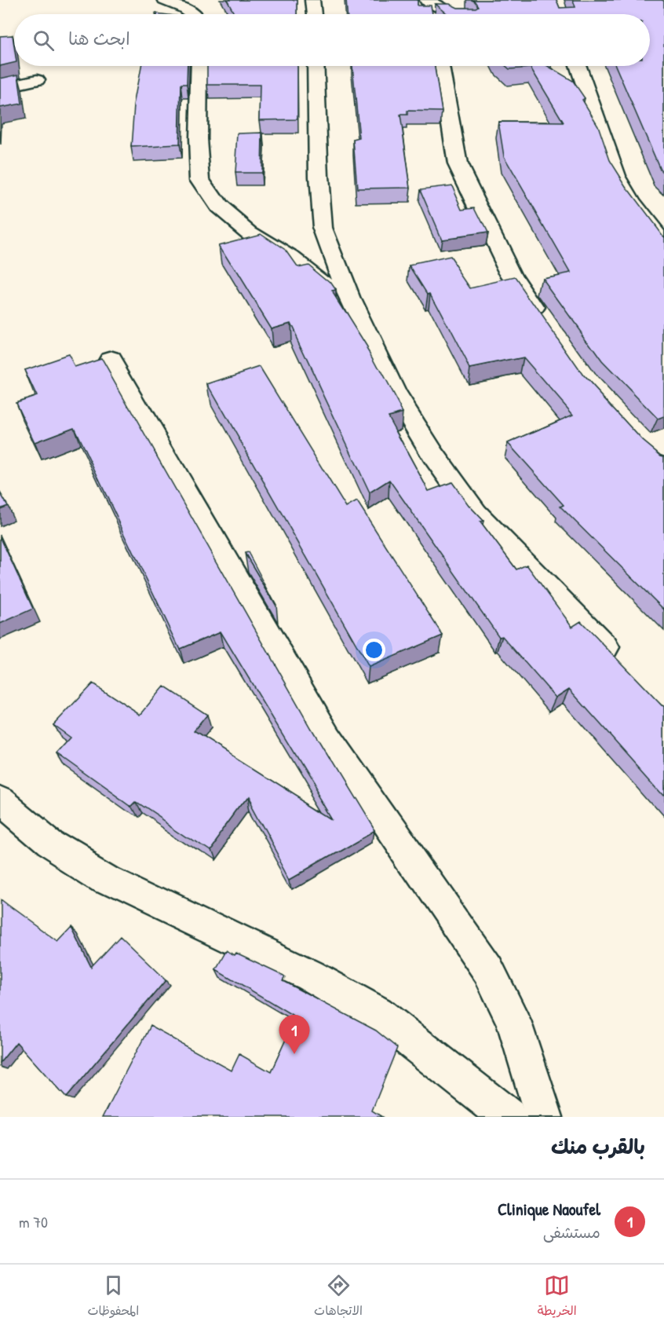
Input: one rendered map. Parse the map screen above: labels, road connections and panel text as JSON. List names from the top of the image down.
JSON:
{
  "page": {
    "search": "ابحث هنا",
    "pins": "1",
    "heading": "بالقرب منك",
    "list": [
      {
        "mark": "1",
        "name": "Clinique Naoufel",
        "note": "مستشفى",
        "value": "70 m"
      }
    ],
    "nav": ["الخريطة", "الاتجاهات", "المحفوظات"]
  }
}
